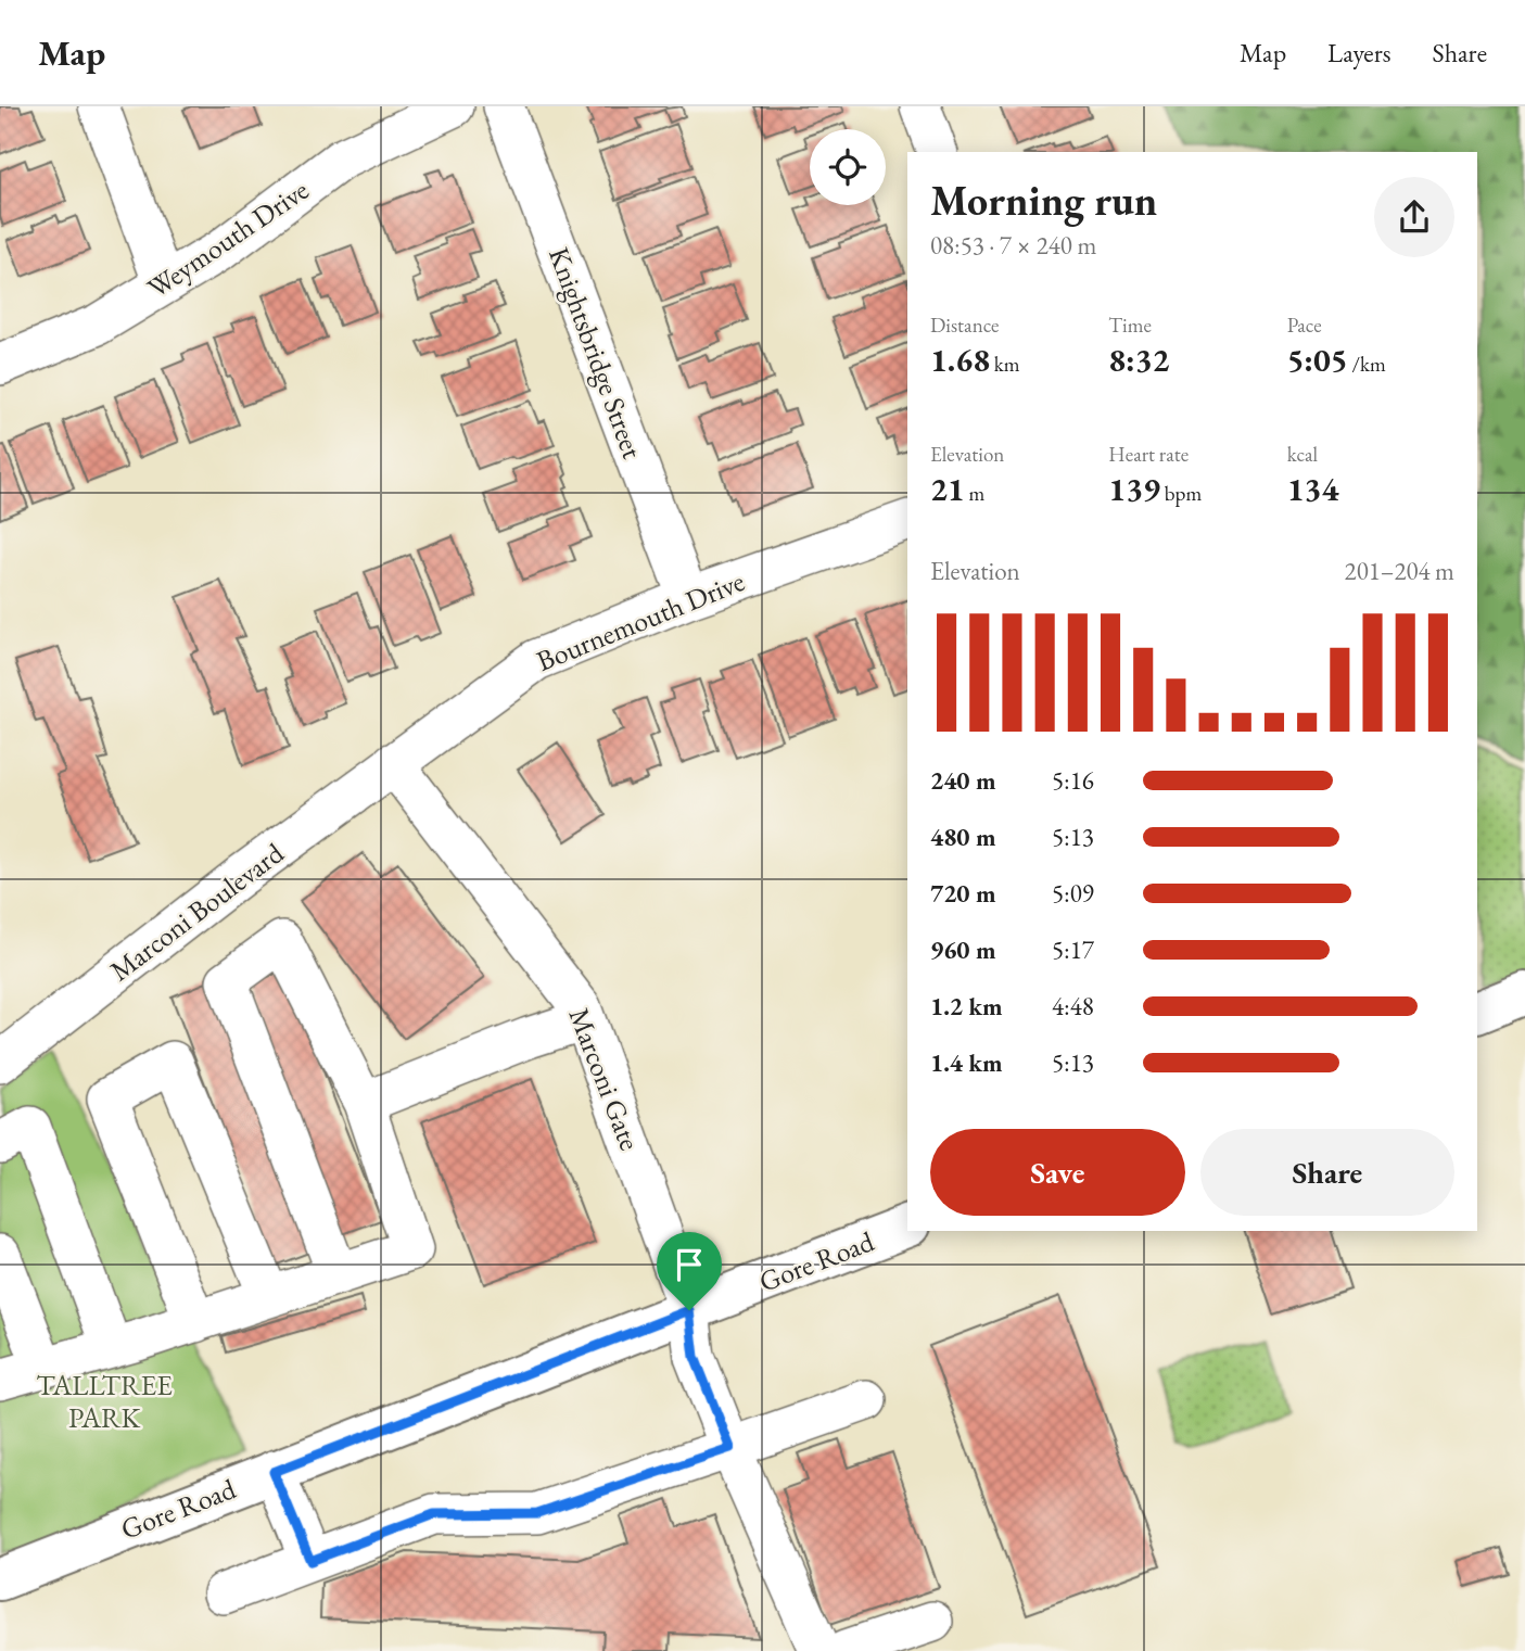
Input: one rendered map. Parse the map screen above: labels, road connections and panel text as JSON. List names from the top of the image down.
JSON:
{
  "streets": {
    "main road": ["Gore Road"],
    "street": [
      "Weymouth Drive",
      "Knightsbridge Street",
      "Bournemouth Drive",
      "Marconi Boulevard",
      "Marconi Gate"
    ]
  },
  "crossings": [
    ["Knightsbridge Street", "Bournemouth Drive"],
    ["Bournemouth Drive", "Marconi Boulevard"],
    ["Bournemouth Drive", "Marconi Gate"],
    ["Marconi Boulevard", "Marconi Gate"],
    ["Marconi Gate", "Gore Road"]
  ],
  "parks": ["TALLTREE PARK"],
  "page": {
    "header": "Map",
    "nav": ["Map", "Layers", "Share"],
    "heading": ["Morning run", "08:53 · 7 × 240 m"],
    "stats": [
      ["Distance", "1.68 km"],
      ["Time", "8:32"],
      ["Pace", "5:05 /km"],
      ["Elevation", "21 m"],
      ["Heart rate", "139 bpm"],
      ["kcal", "134"]
    ],
    "chart": ["Elevation", "201–204 m"],
    "list": [
      {
        "name": "240 m",
        "note": "5:16"
      },
      {
        "name": "480 m",
        "note": "5:13"
      },
      {
        "name": "720 m",
        "note": "5:09"
      },
      {
        "name": "960 m",
        "note": "5:17"
      },
      {
        "name": "1.2 km",
        "note": "4:48"
      },
      {
        "name": "1.4 km",
        "note": "5:13"
      }
    ],
    "buttons": ["Save", "Share"]
  }
}
